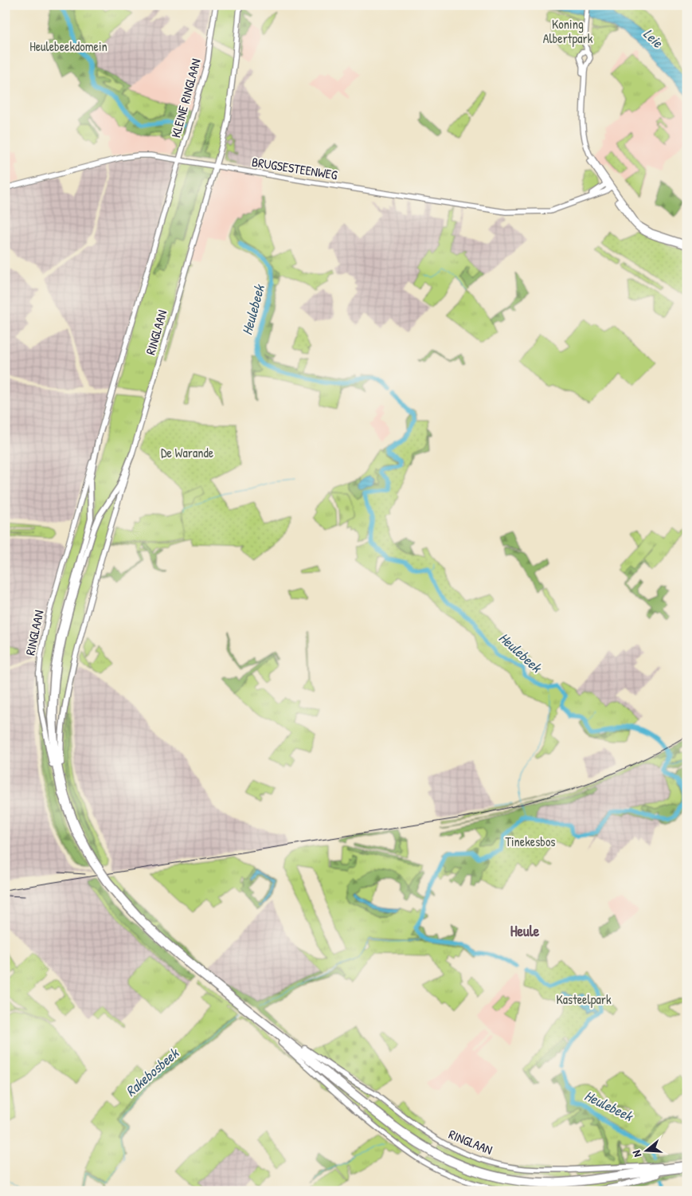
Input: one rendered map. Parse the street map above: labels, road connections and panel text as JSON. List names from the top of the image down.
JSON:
{
  "streets": {
    "main road": ["KLEINE RINGLAAN", "BRUGSESTEENWEG", "RINGLAAN"]
  },
  "crossings": [
    ["KLEINE RINGLAAN", "BRUGSESTEENWEG"],
    ["KLEINE RINGLAAN", "RINGLAAN"],
    ["BRUGSESTEENWEG", "RINGLAAN"]
  ],
  "districts": ["Heule"],
  "water": ["Leie", "Heulebeek", "Rakebosbeek"],
  "parks": [
    "Koning Albertpark",
    "Heulebeekdomein",
    "De Warande",
    "Tinekesbos",
    "Kasteelpark"
  ],
  "north": "left"
}
